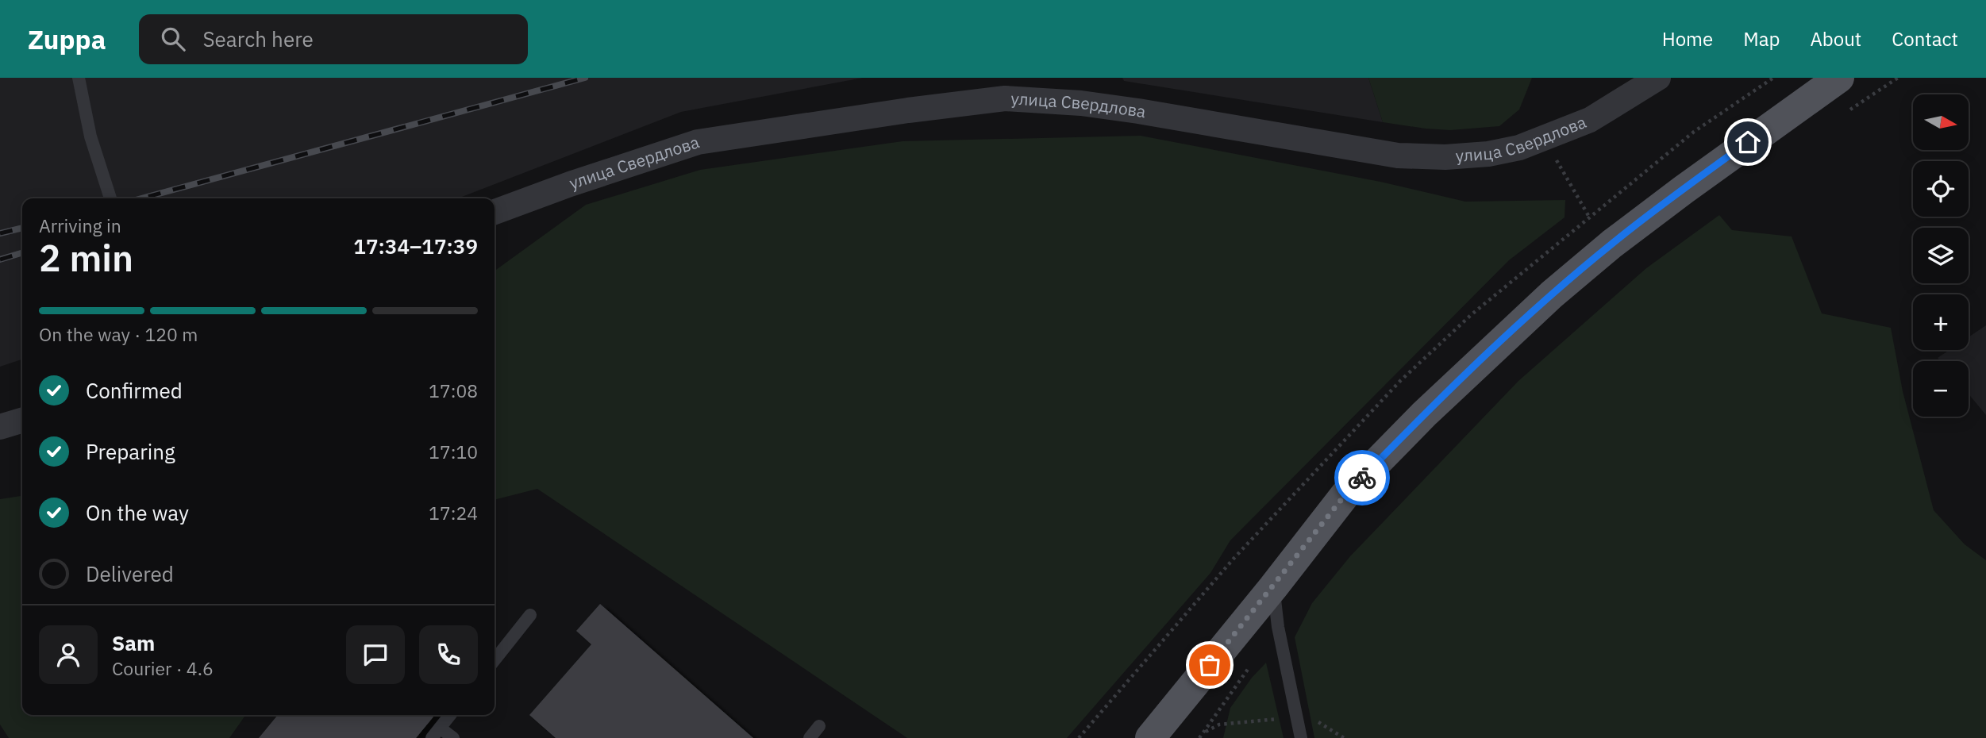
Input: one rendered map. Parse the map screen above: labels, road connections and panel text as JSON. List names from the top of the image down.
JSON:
{
  "streets": {
    "street": ["улица Свердлова"]
  },
  "north": "right",
  "page": {
    "header": "Zuppa",
    "search": "Search here",
    "nav": [
      "Home",
      "Map",
      "About",
      "Contact"
    ],
    "map_buttons": ["+", "−"],
    "heading": ["2 min", "Arriving in", "17:34–17:39"],
    "panel": ["Sam", "Courier · 4.6"],
    "bar": "On the way · 120 m",
    "list": [
      ["Confirmed", "17:08"],
      ["Preparing", "17:10"],
      ["On the way", "17:24"],
      "Delivered"
    ]
  }
}
